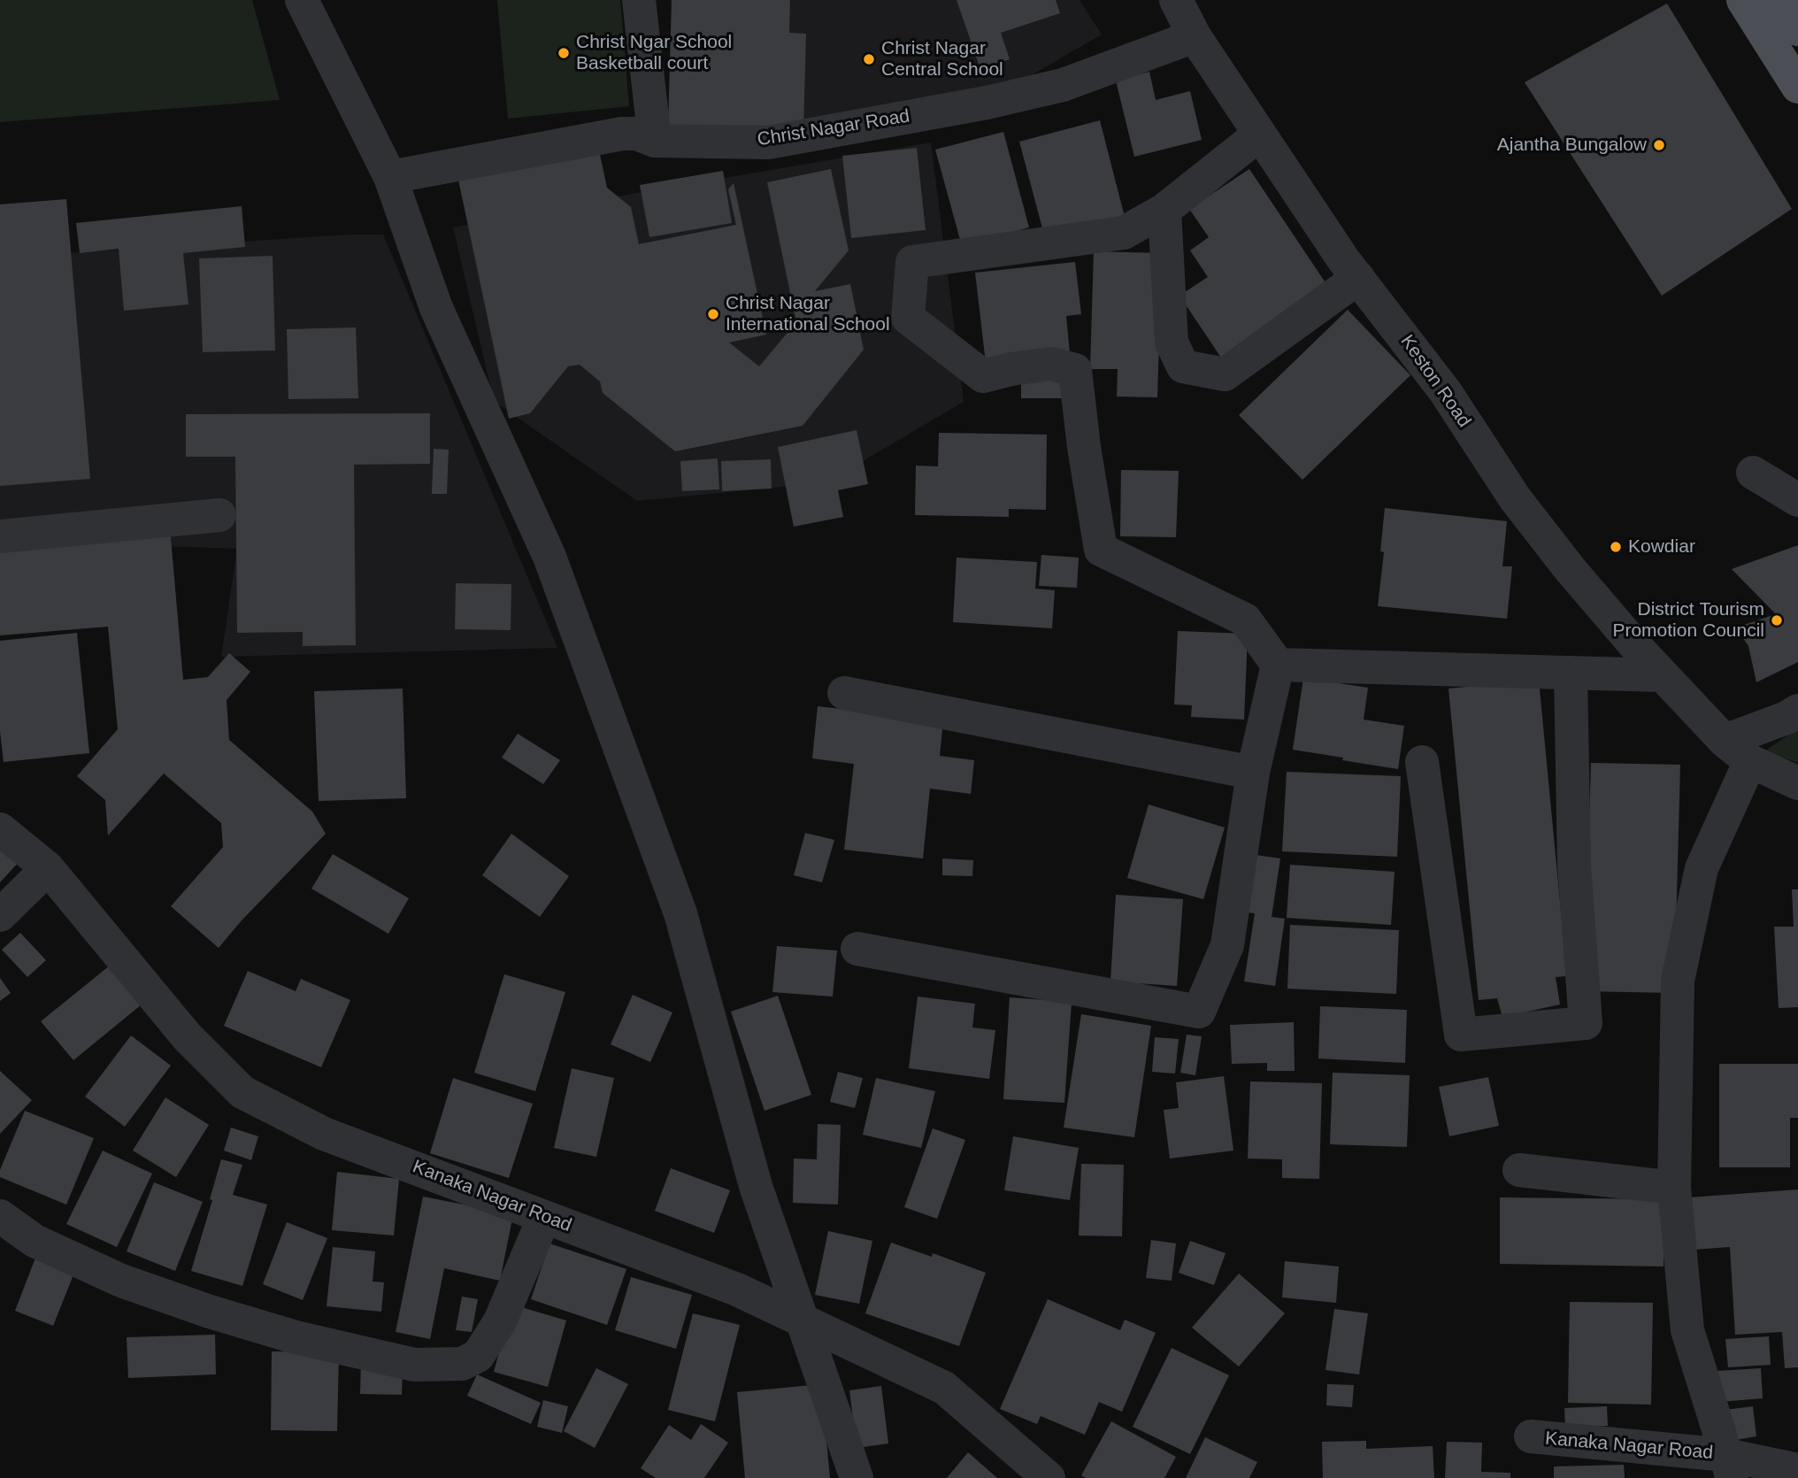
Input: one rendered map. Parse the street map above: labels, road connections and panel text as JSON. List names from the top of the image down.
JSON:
{
  "streets": {
    "street": ["Christ Nagar Road", "Keston Road", "Kanaka Nagar Road"]
  },
  "crossings": [
    ["Christ Nagar Road", "Keston Road"]
  ],
  "places": [
    "Christ Ngar School Basketball court",
    "Christ Nagar Central School",
    "Ajantha Bungalow",
    "Christ Nagar International School",
    "Kowdiar",
    "District Tourism Promotion Council"
  ]
}
